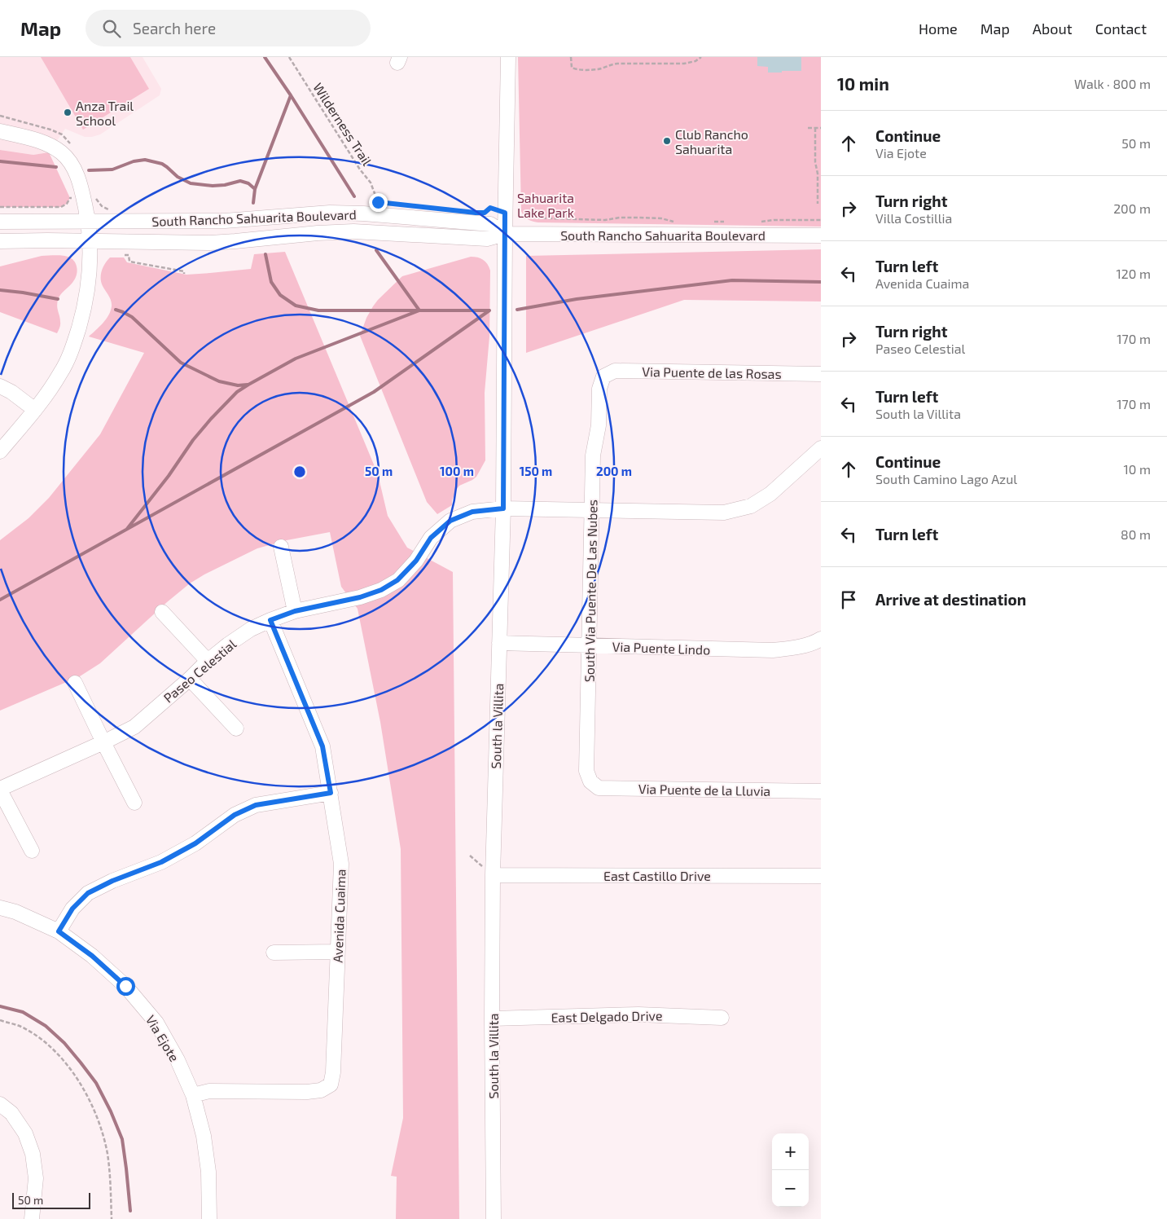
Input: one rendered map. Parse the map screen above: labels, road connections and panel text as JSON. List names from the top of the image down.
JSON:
{
  "streets": {
    "street": [
      "South Rancho Sahuarita Boulevard",
      "Via Puente de las Rosas",
      "South Via Puente De Las Nubes",
      "Via Puente Lindo",
      "Paseo Celestial",
      "South la Villita",
      "Via Puente de la Lluvia",
      "East Castillo Drive",
      "Avenida Cuaima",
      "East Delgado Drive",
      "Via Ejote"
    ],
    "path": ["Wilderness Trail"]
  },
  "crossings": [
    ["South Rancho Sahuarita Boulevard", "South la Villita"],
    ["Via Puente de las Rosas", "South Via Puente De Las Nubes"],
    ["South Via Puente De Las Nubes", "Via Puente Lindo"],
    ["South Via Puente De Las Nubes", "Paseo Celestial"],
    ["South Via Puente De Las Nubes", "Via Puente de la Lluvia"],
    ["Via Puente Lindo", "South la Villita"],
    ["Paseo Celestial", "South la Villita"],
    ["Paseo Celestial", "Avenida Cuaima"],
    ["South la Villita", "East Castillo Drive"],
    ["South la Villita", "East Delgado Drive"],
    ["Avenida Cuaima", "Via Ejote"]
  ],
  "parks": ["Sahuarita Lake Park"],
  "places": ["Anza Trail School", "Club Rancho Sahuarita"],
  "scale_bar": "50 m",
  "page": {
    "header": "Map",
    "search": "Search here",
    "nav": [
      "Home",
      "Map",
      "About",
      "Contact"
    ],
    "heading": ["10 min", "Walk · 800 m"],
    "list": [
      ["Continue", "Via Ejote", "50 m"],
      ["Turn right", "Villa Costillia", "200 m"],
      ["Turn left", "Avenida Cuaima", "120 m"],
      ["Turn right", "Paseo Celestial", "170 m"],
      ["Turn left", "South la Villita", "170 m"],
      ["Continue", "South Camino Lago Azul", "10 m"],
      ["Turn left", "80 m"],
      "Arrive at destination"
    ],
    "map_buttons": ["+", "−"],
    "scale": "50 m"
  },
  "rings": [
    "50 m",
    "100 m",
    "150 m",
    "200 m"
  ]
}
